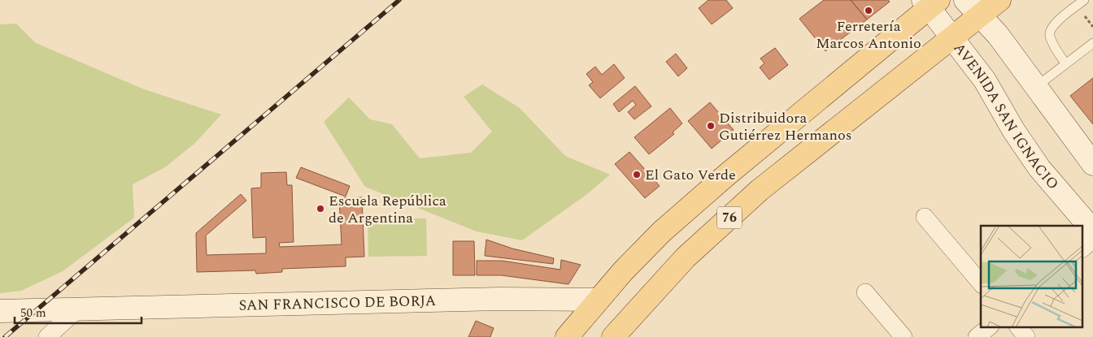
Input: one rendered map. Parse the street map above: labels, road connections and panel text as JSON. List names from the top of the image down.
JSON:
{
  "streets": {
    "main road": ["76"],
    "street": ["AVENIDA SAN IGNACIO", "SAN FRANCISCO DE BORJA"]
  },
  "crossings": [
    ["AVENIDA SAN IGNACIO", "76"],
    ["76", "SAN FRANCISCO DE BORJA"]
  ],
  "places": [
    "Ferretería Marcos Antonio",
    "Distribuidora Gutiérrez Hermanos",
    "El Gato Verde",
    "Escuela República de Argentina"
  ],
  "scale_bar": "50 m"
}
